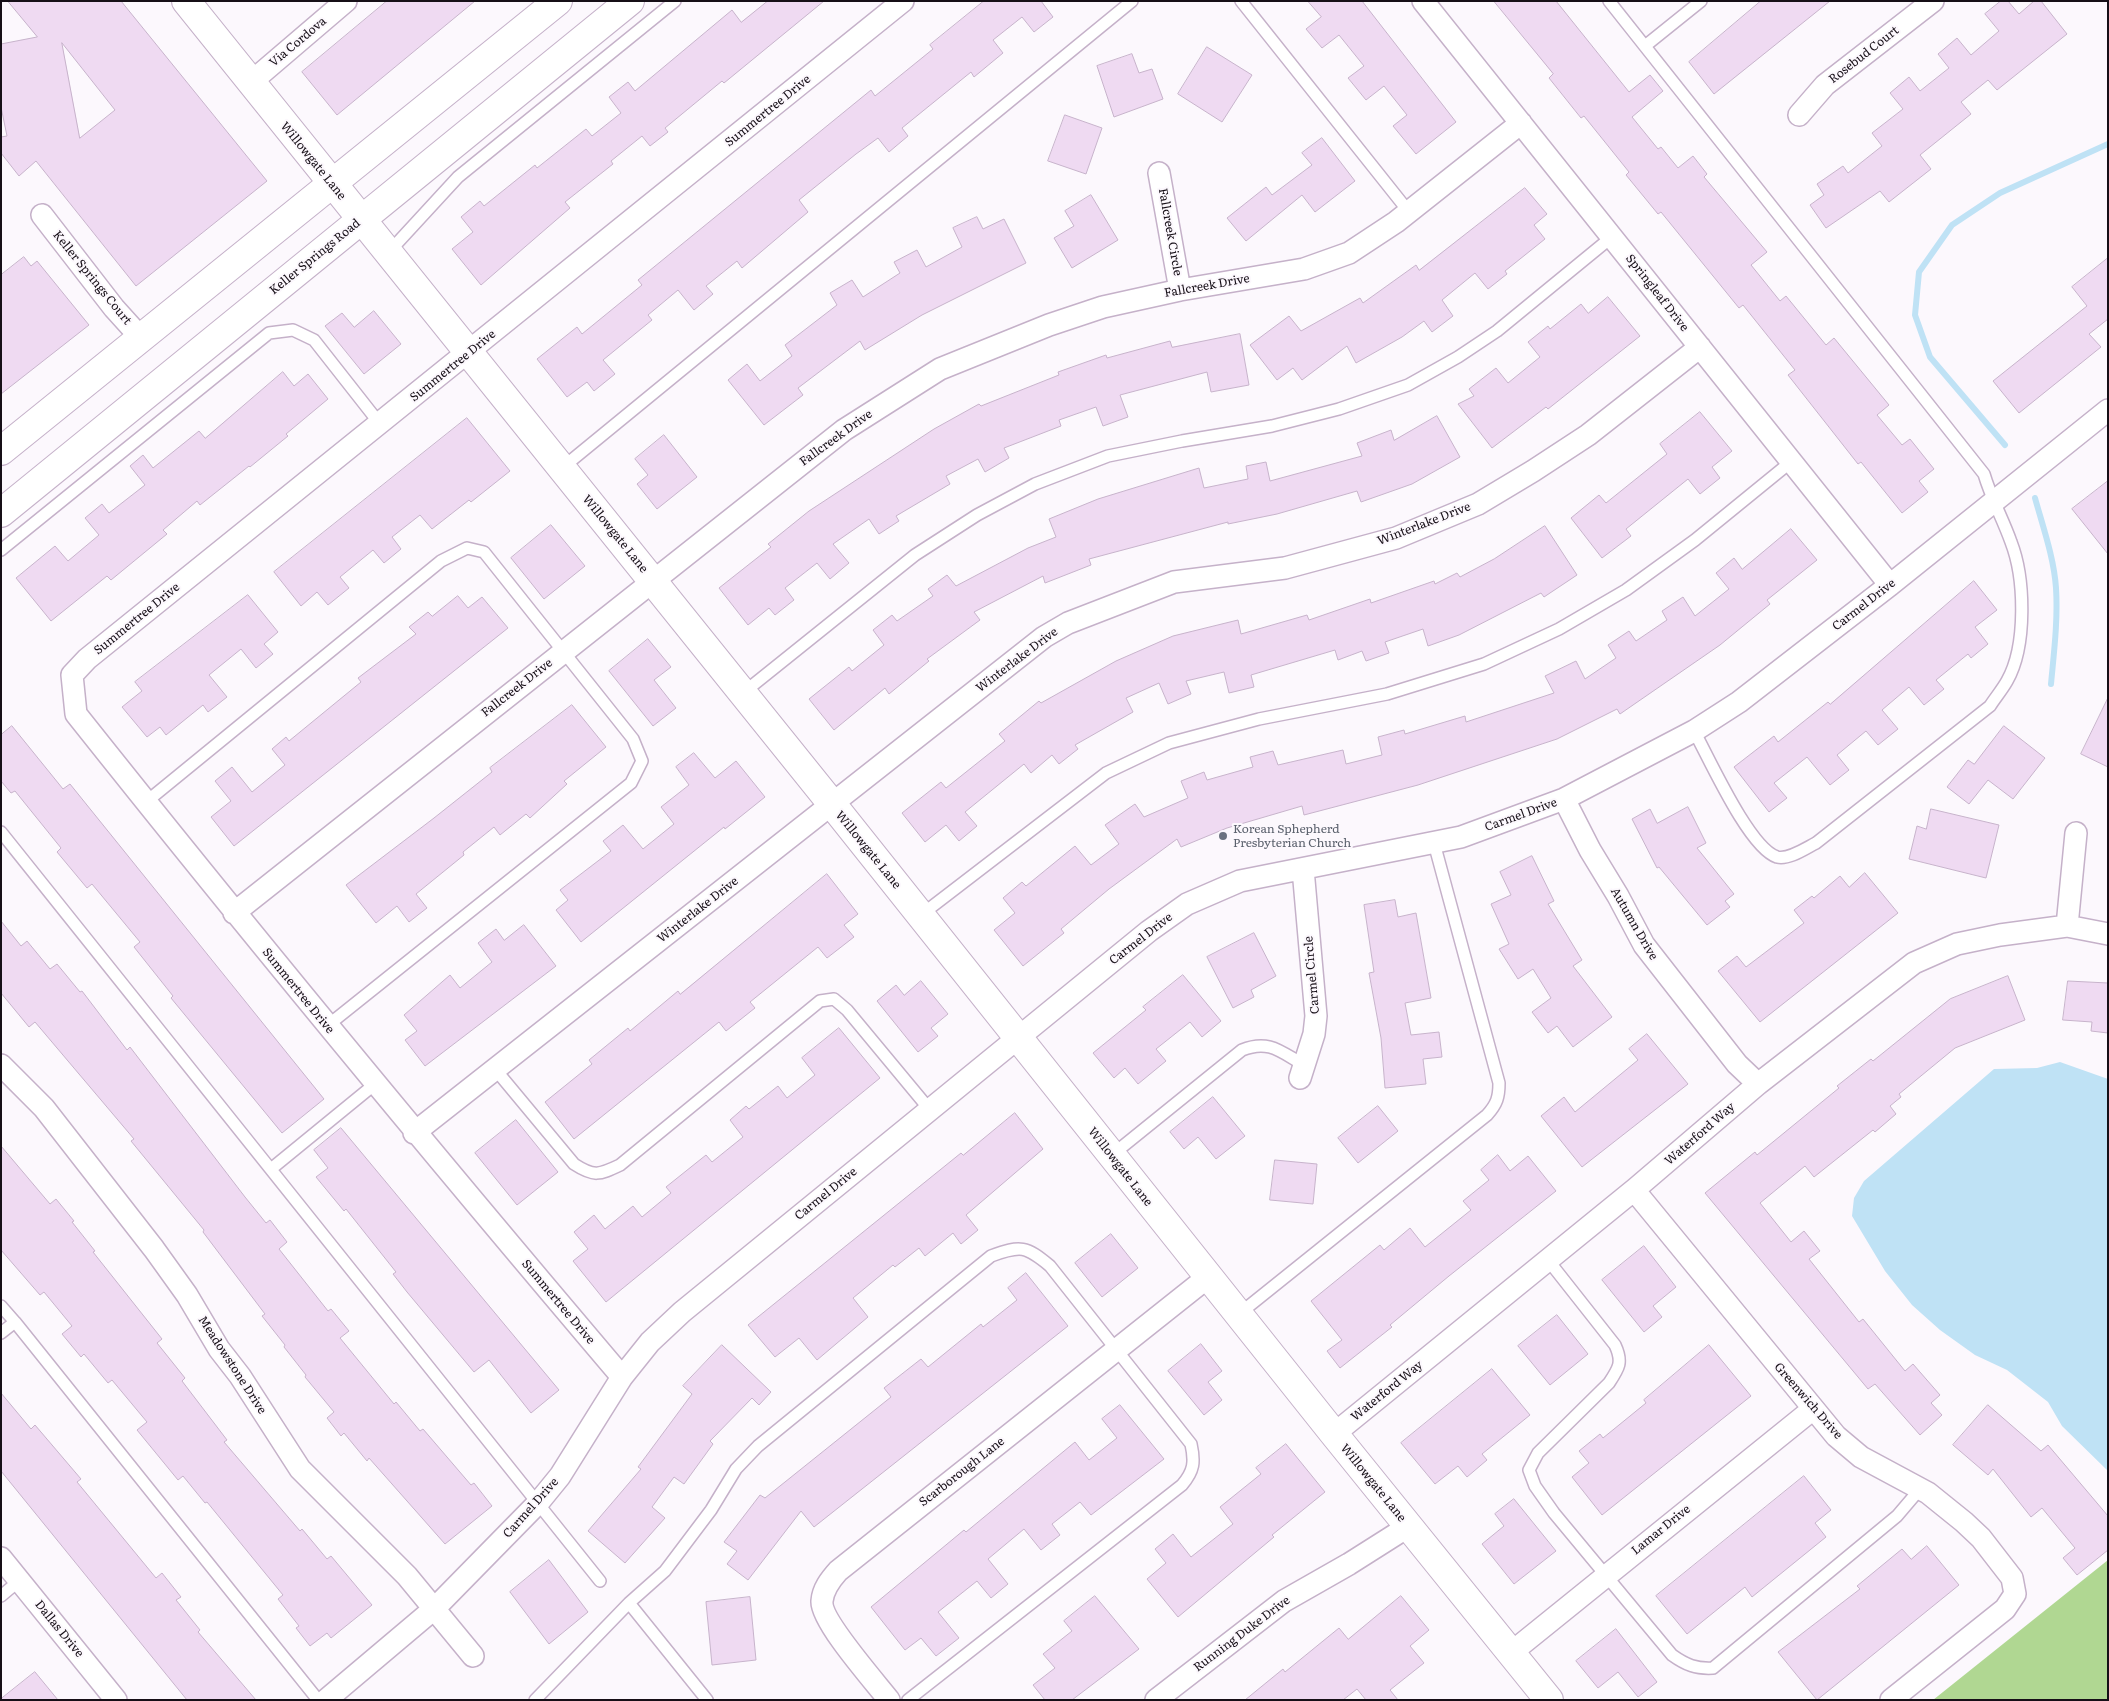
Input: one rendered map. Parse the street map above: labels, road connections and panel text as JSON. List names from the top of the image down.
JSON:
{
  "streets": {
    "street": [
      "Via Cordova",
      "Rosebud Court",
      "Summertree Drive",
      "Willowgate Lane",
      "Fallcreek Circle",
      "Keller Springs Road",
      "Keller Springs Court",
      "Fallcreek Drive",
      "Springleaf Drive",
      "Winterlake Drive",
      "Carmel Drive",
      "Autumn Drive",
      "Carmel Circle",
      "Waterford Way",
      "Meadowstone Drive",
      "Greenwich Drive",
      "Scarborough Lane",
      "Lamar Drive",
      "Dallas Drive",
      "Running Duke Drive"
    ]
  },
  "crossings": [
    ["Via Cordova", "Willowgate Lane"],
    ["Summertree Drive", "Willowgate Lane"],
    ["Summertree Drive", "Fallcreek Drive"],
    ["Summertree Drive", "Winterlake Drive"],
    ["Summertree Drive", "Carmel Drive"],
    ["Willowgate Lane", "Keller Springs Road"],
    ["Willowgate Lane", "Fallcreek Drive"],
    ["Willowgate Lane", "Winterlake Drive"],
    ["Willowgate Lane", "Carmel Drive"],
    ["Willowgate Lane", "Waterford Way"],
    ["Willowgate Lane", "Scarborough Lane"],
    ["Willowgate Lane", "Lamar Drive"],
    ["Willowgate Lane", "Running Duke Drive"],
    ["Fallcreek Circle", "Fallcreek Drive"],
    ["Fallcreek Drive", "Springleaf Drive"],
    ["Springleaf Drive", "Winterlake Drive"],
    ["Springleaf Drive", "Carmel Drive"],
    ["Carmel Drive", "Autumn Drive"],
    ["Carmel Drive", "Carmel Circle"],
    ["Carmel Drive", "Meadowstone Drive"],
    ["Autumn Drive", "Waterford Way"],
    ["Waterford Way", "Greenwich Drive"],
    ["Greenwich Drive", "Lamar Drive"]
  ],
  "places": ["Korean Sphepherd Presbyterian Church"]
}
